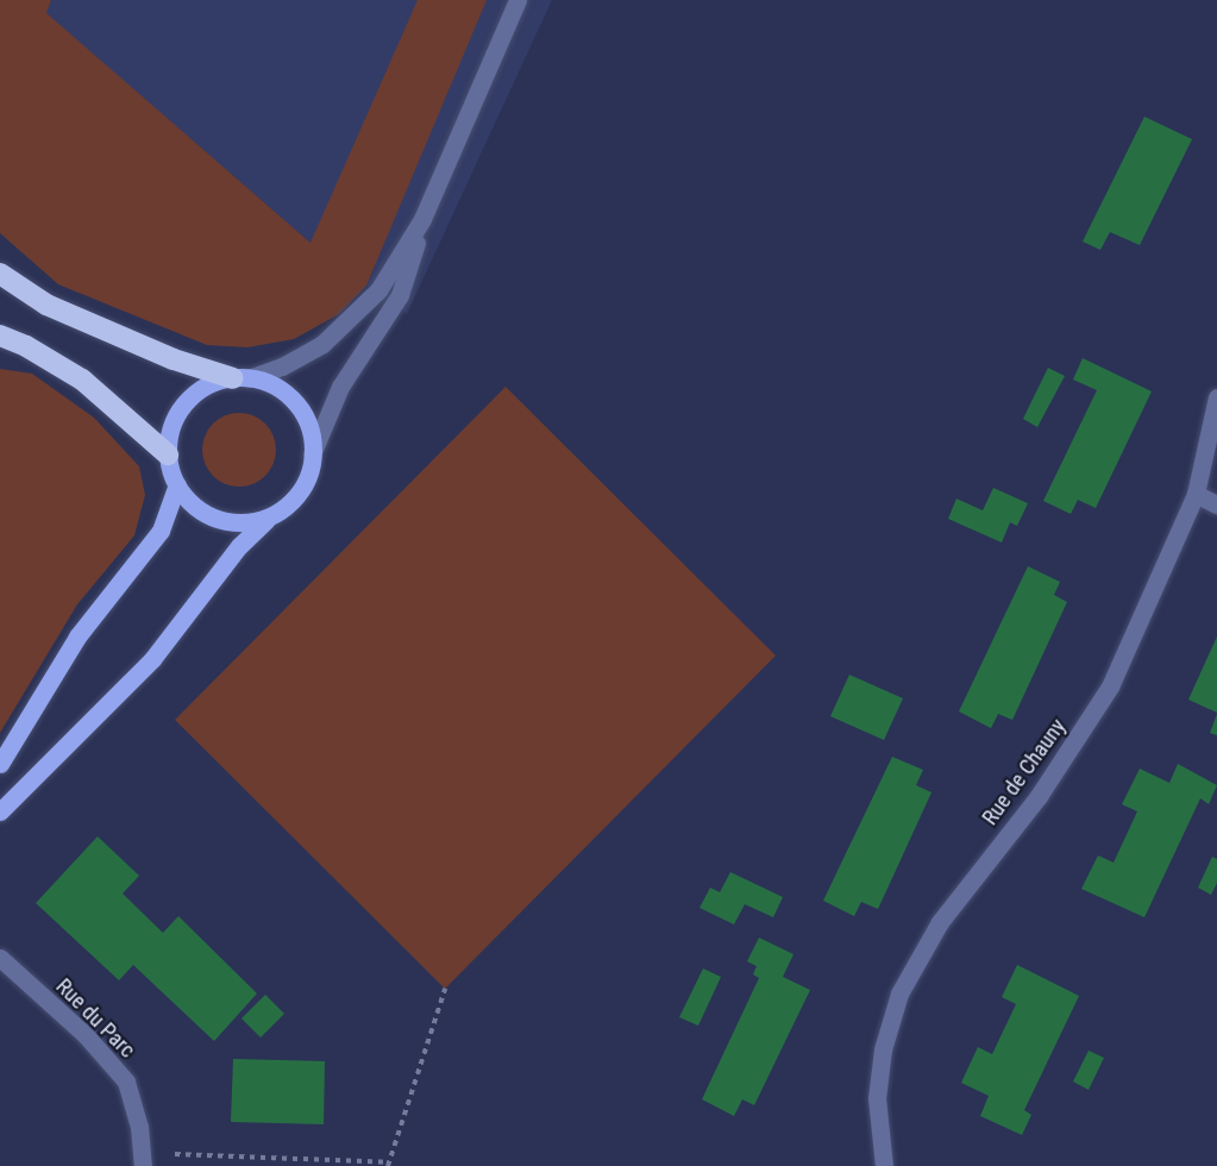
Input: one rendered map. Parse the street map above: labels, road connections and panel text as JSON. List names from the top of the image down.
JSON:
{
  "streets": {
    "street": ["Rue de Chauny", "Rue du Parc"]
  }
}
